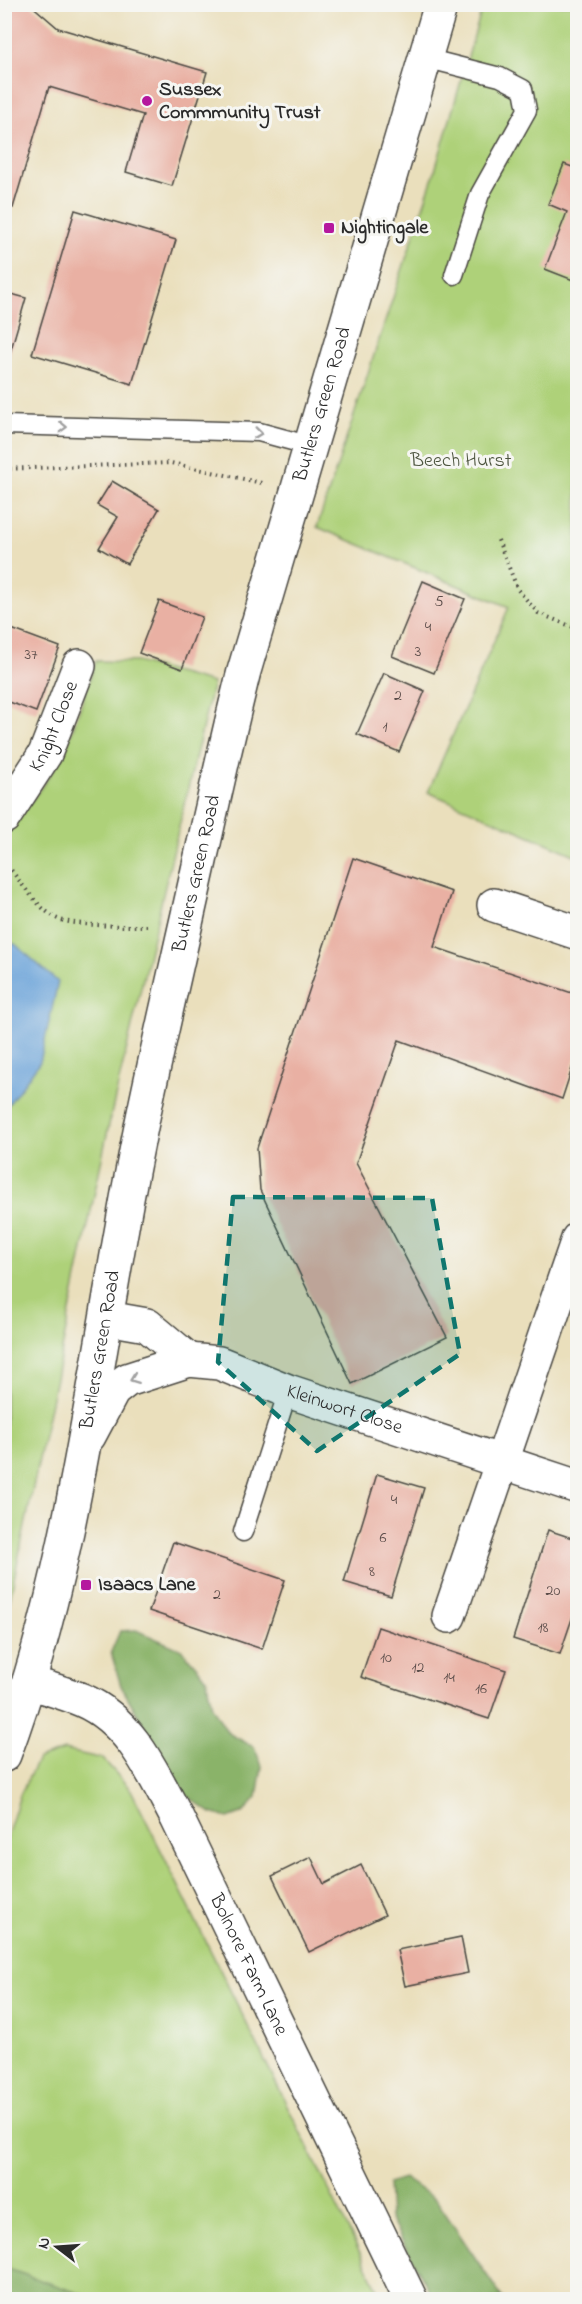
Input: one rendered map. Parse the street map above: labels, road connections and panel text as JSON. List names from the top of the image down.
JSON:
{
  "streets": {
    "street": [
      "Butlers Green Road",
      "Knight Close",
      "Kleinwort Close",
      "Bolnore Farm Lane"
    ]
  },
  "crossings": [
    ["Butlers Green Road", "Kleinwort Close"],
    ["Butlers Green Road", "Bolnore Farm Lane"]
  ],
  "parks": ["Beech Hurst"],
  "places": {
    "other": ["Sussex Commmunity Trust"],
    "transit": ["Nightingale", "Isaacs Lane"]
  },
  "house_numbers": [
    "5",
    "4",
    "3",
    "37",
    "2",
    "1",
    "4",
    "6",
    "8",
    "20",
    "2",
    "18",
    "10",
    "12",
    "14",
    "16"
  ],
  "north": "left"
}
